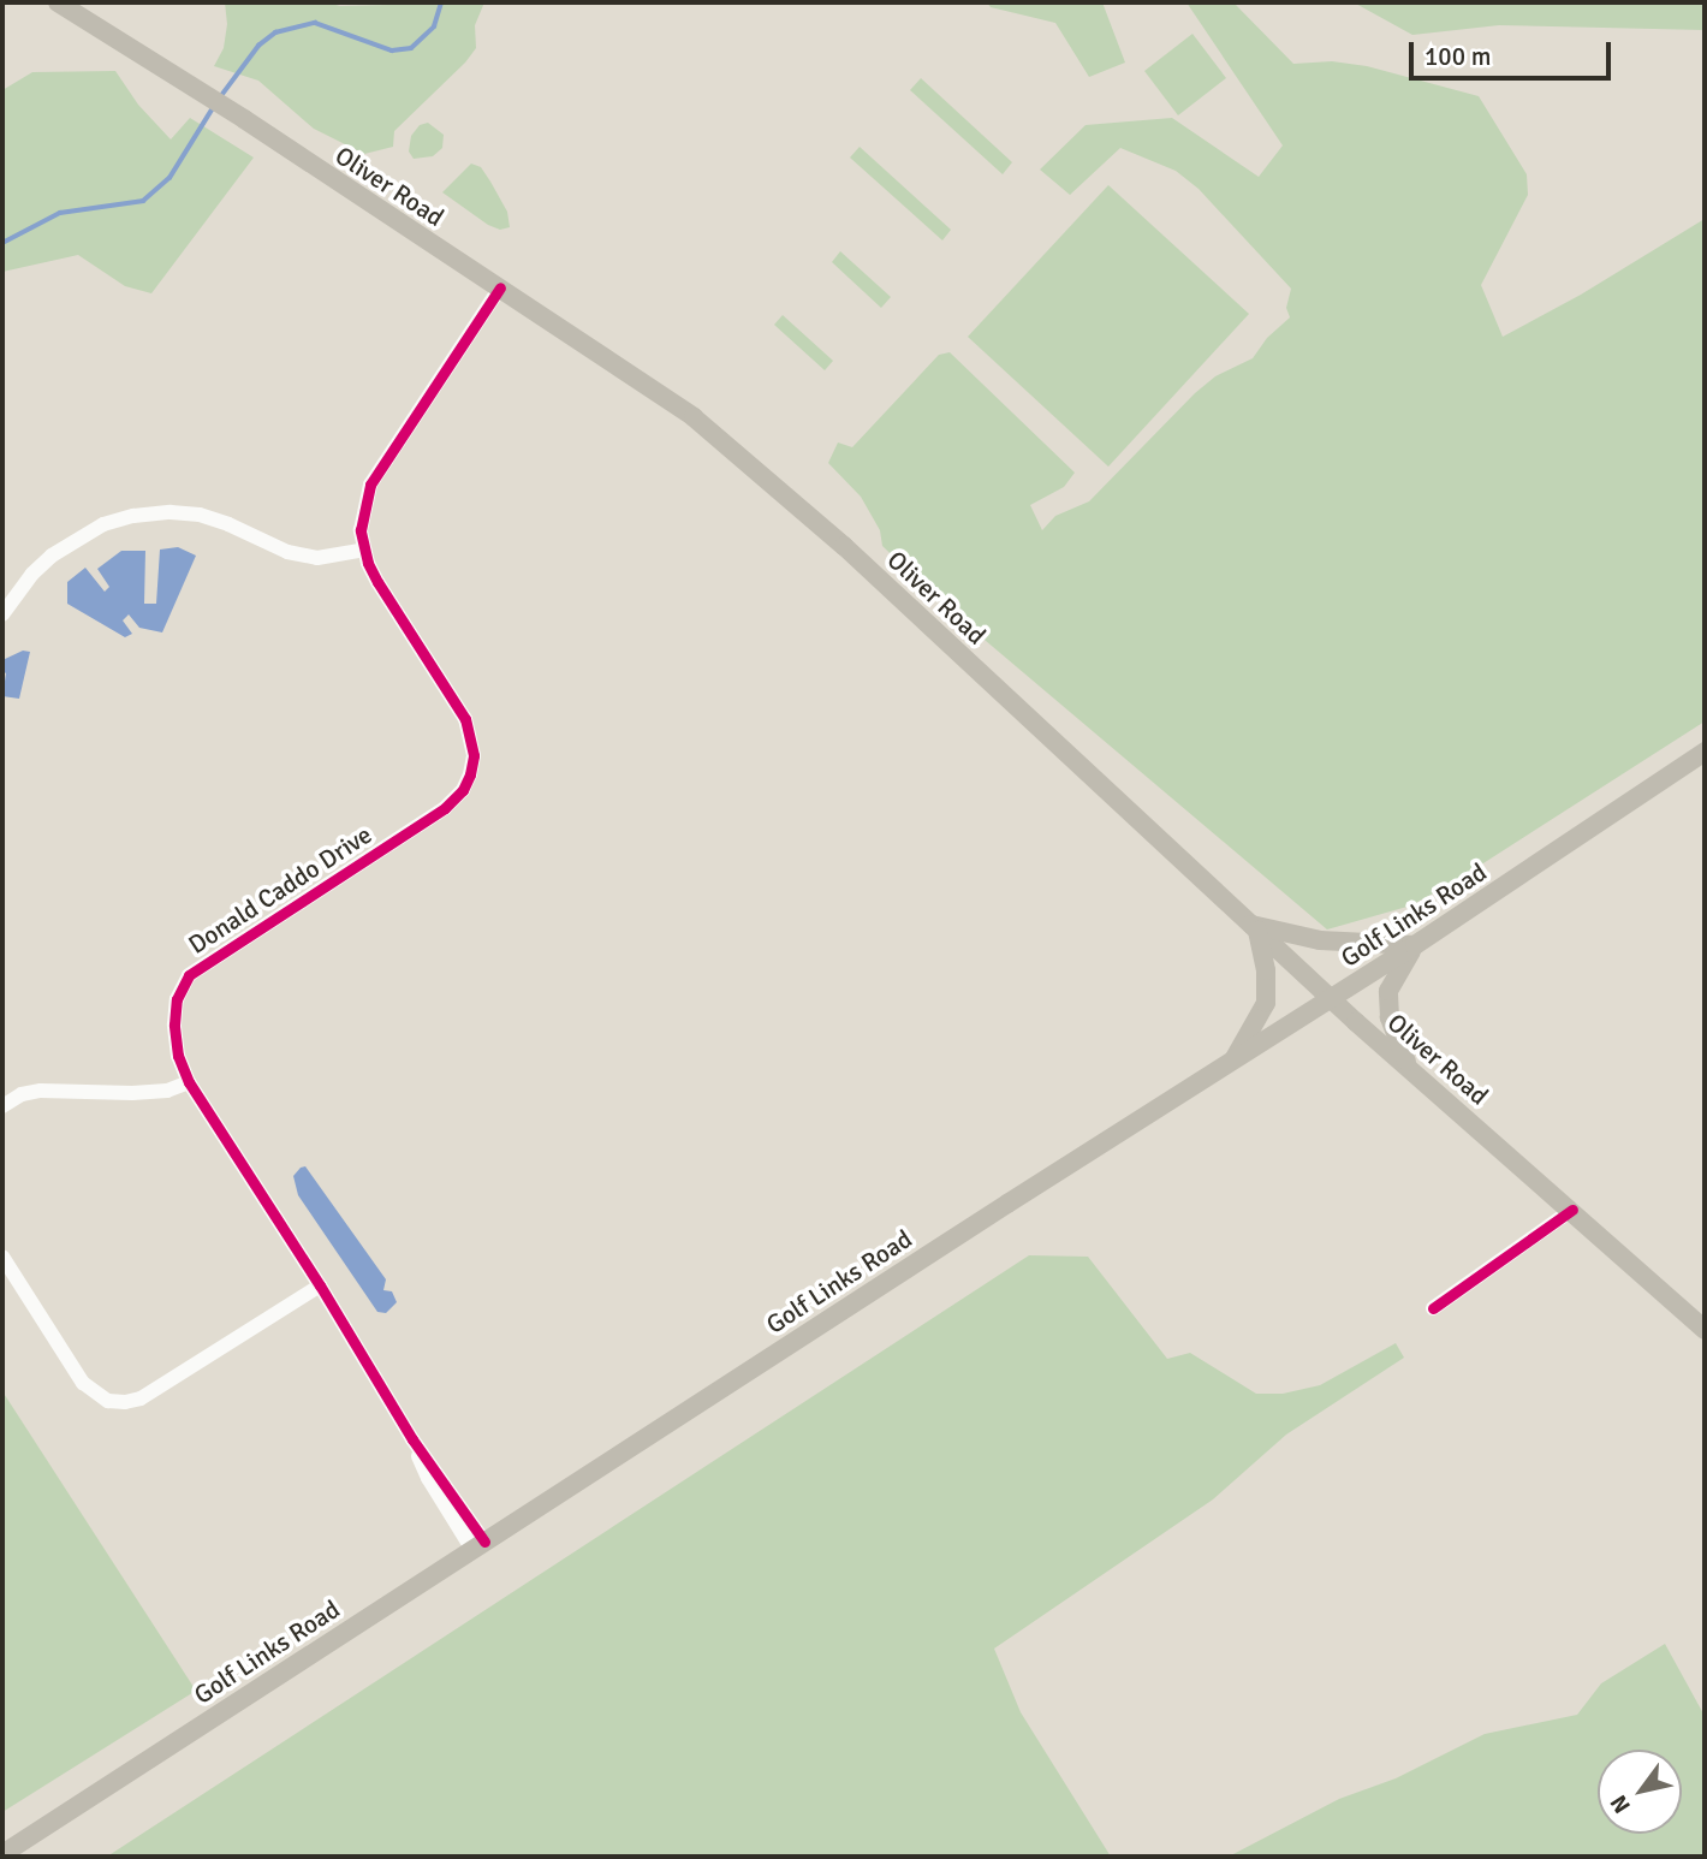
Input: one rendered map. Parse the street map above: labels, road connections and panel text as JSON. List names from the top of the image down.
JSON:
{
  "streets": {
    "main road": ["Oliver Road", "Golf Links Road"],
    "street": ["Donald Caddo Drive"]
  },
  "crossings": [
    ["Oliver Road", "Donald Caddo Drive"],
    ["Oliver Road", "Golf Links Road"],
    ["Donald Caddo Drive", "Golf Links Road"]
  ],
  "scale_bar": "100 m",
  "north": "bottom left"
}
